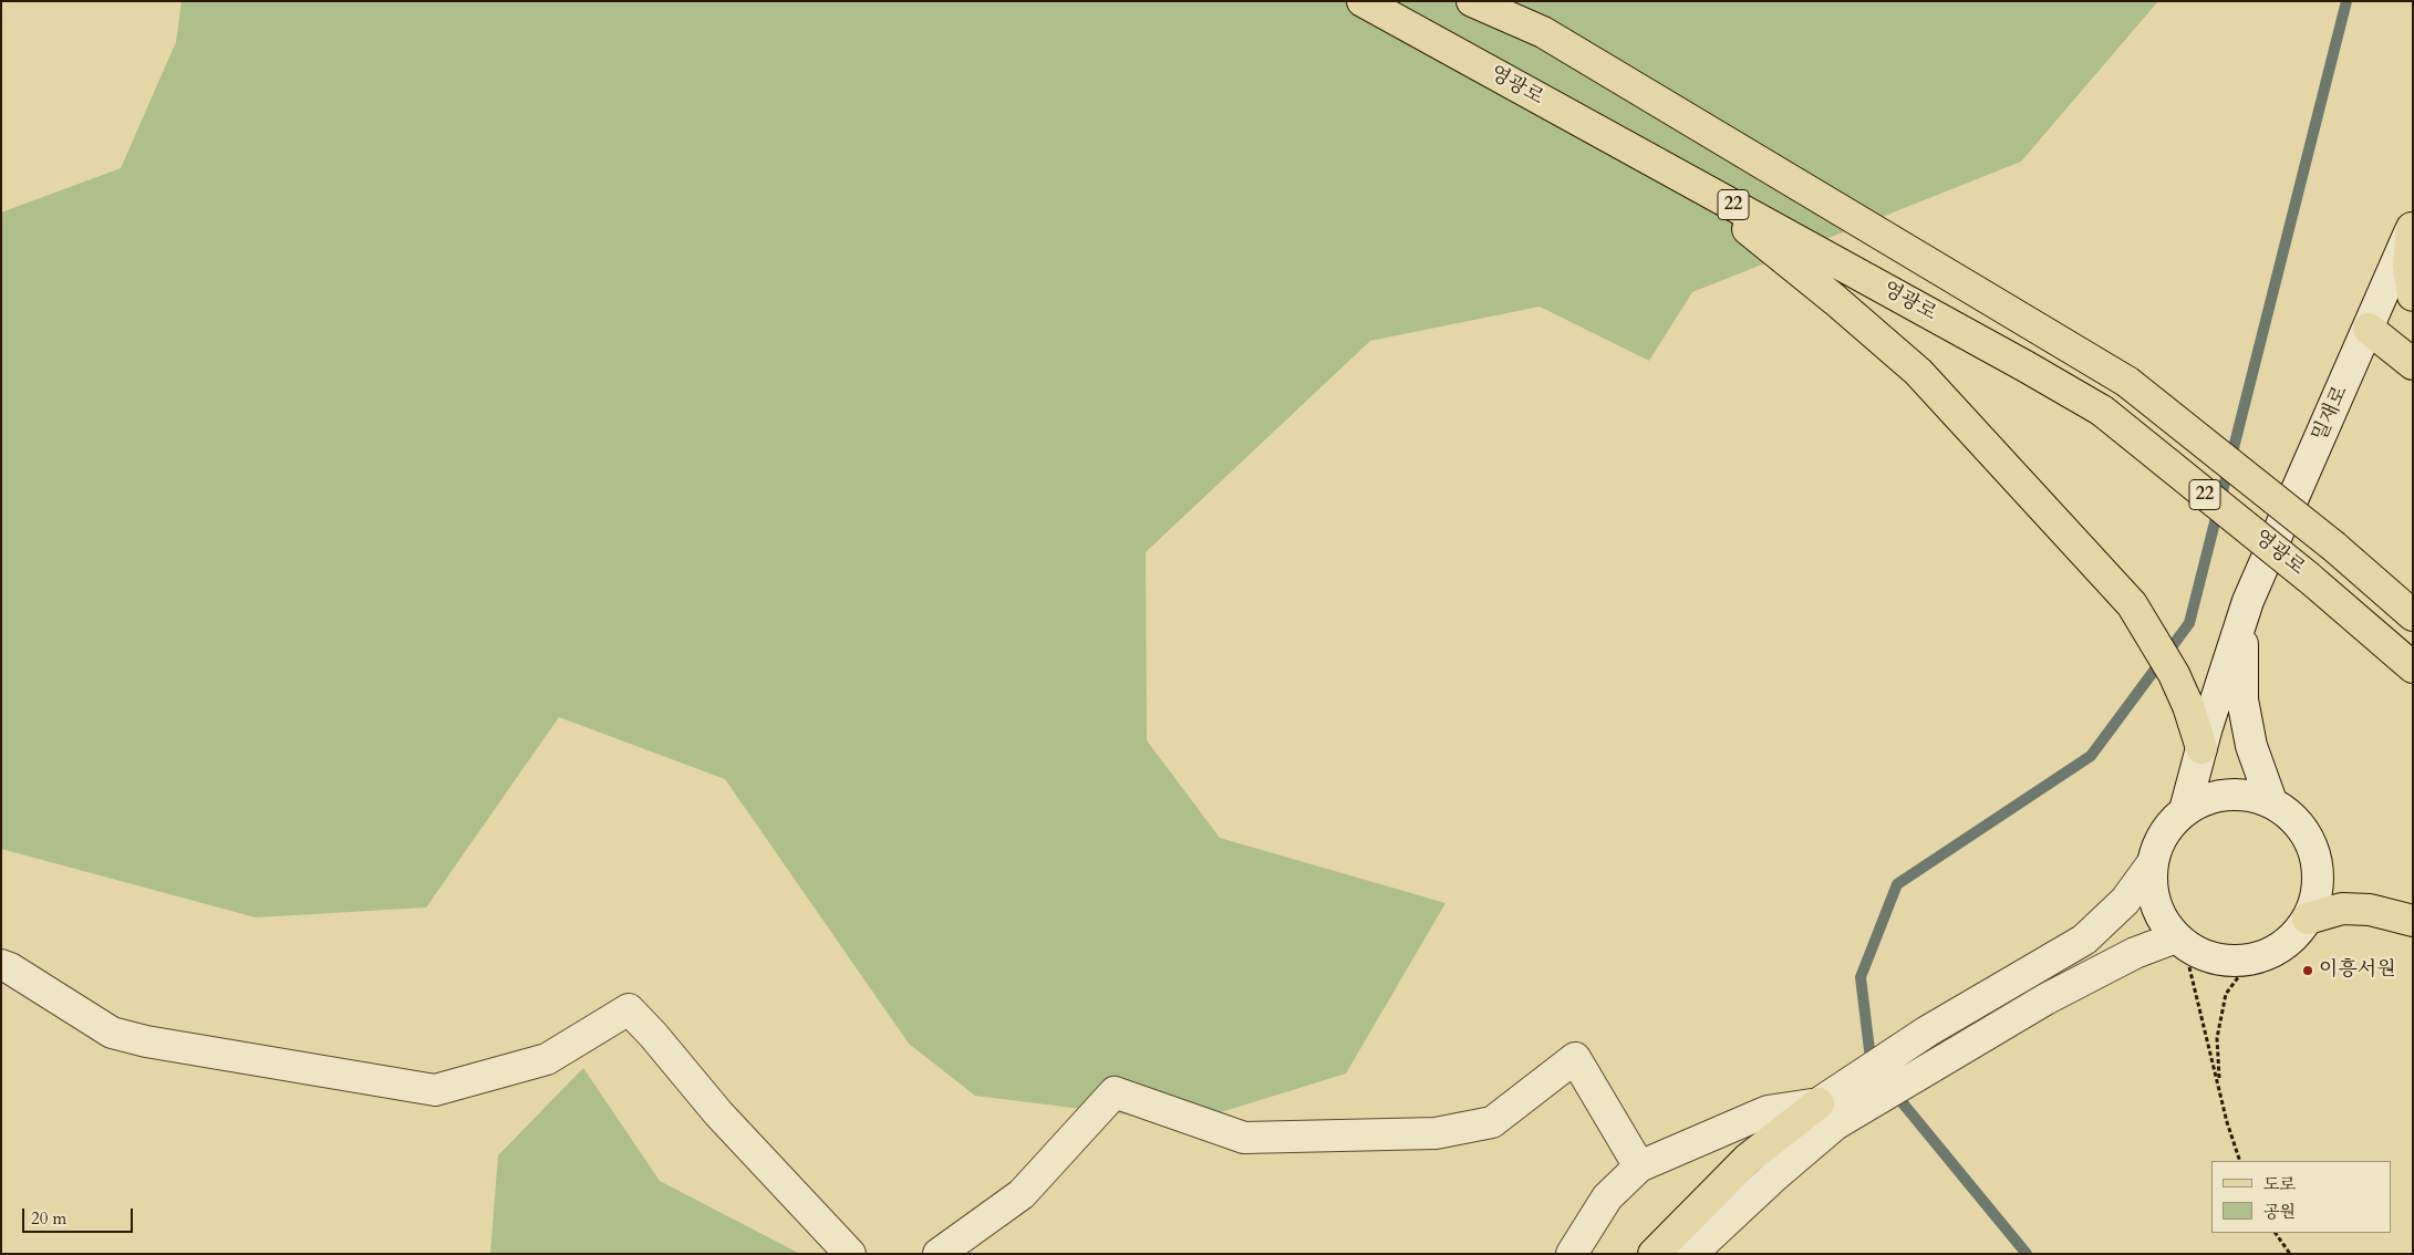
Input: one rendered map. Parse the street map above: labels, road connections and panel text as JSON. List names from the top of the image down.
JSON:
{
  "streets": {
    "main road": ["영광로", "22"],
    "street": ["밀재로"]
  },
  "places": ["이흥서원"],
  "legend": ["도로", "공원"],
  "scale_bar": "20 m"
}
